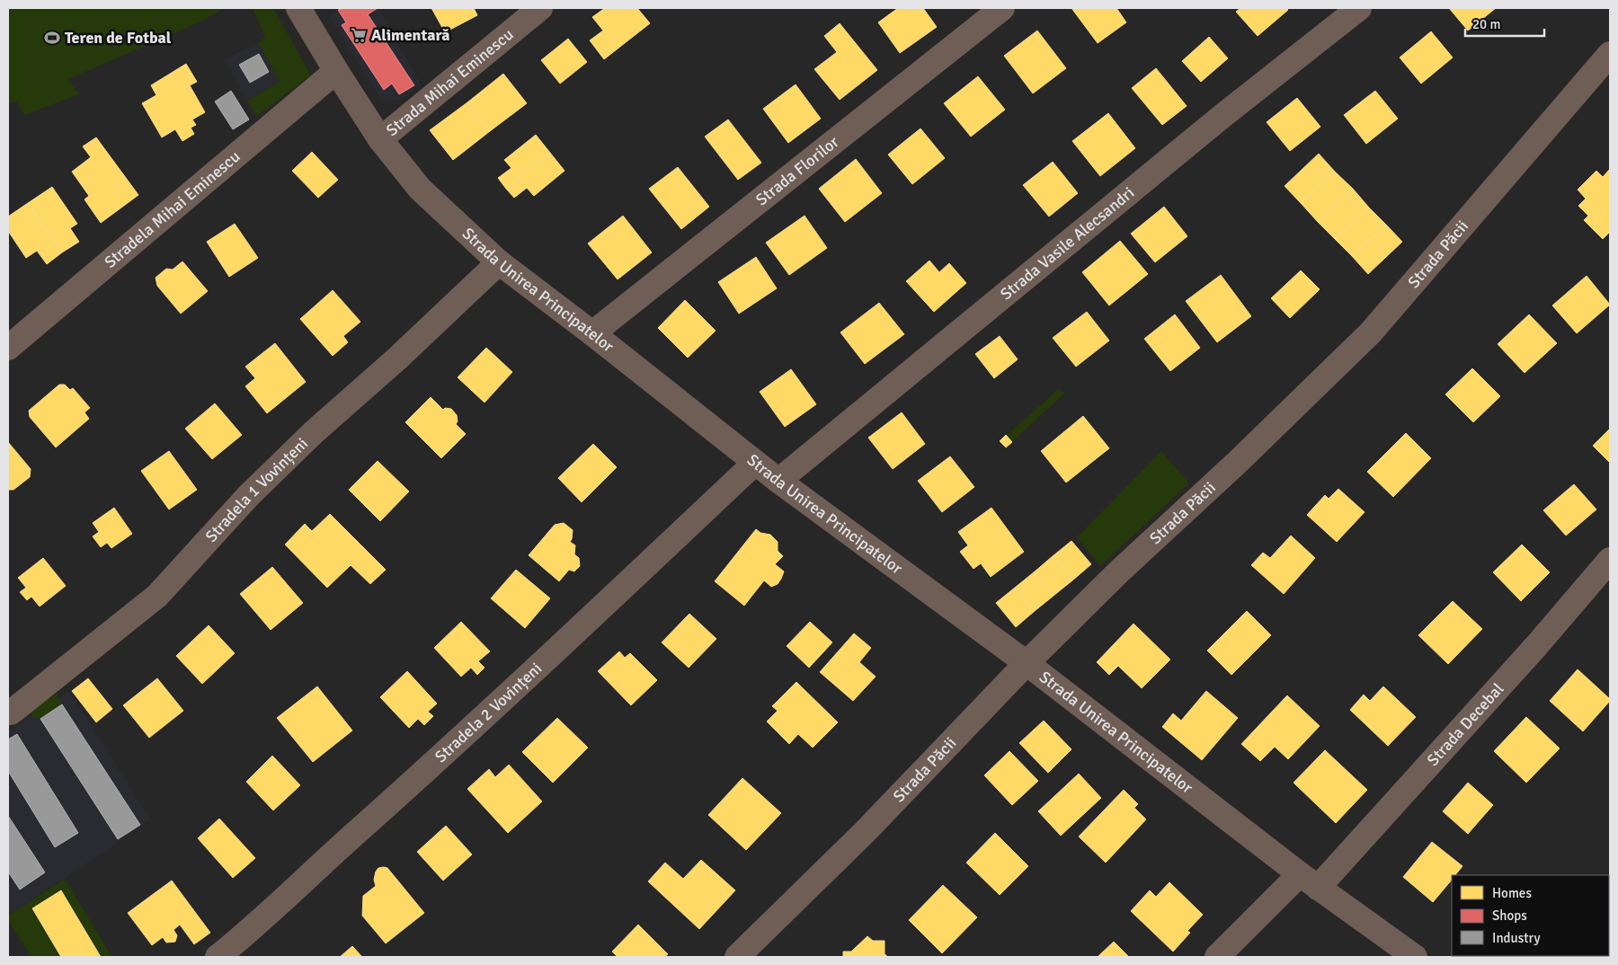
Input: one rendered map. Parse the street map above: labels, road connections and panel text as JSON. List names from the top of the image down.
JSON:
{
  "streets": {
    "street": [
      "Strada Mihai Eminescu",
      "Strada Florilor",
      "Stradela Mihai Eminescu",
      "Strada Vasile Alecsandri",
      "Strada Păcii",
      "Strada Unirea Principatelor",
      "Stradela 1 Vovințeni",
      "Stradela 2 Vovințeni",
      "Strada Decebal"
    ]
  },
  "crossings": [
    ["Strada Mihai Eminescu", "Strada Unirea Principatelor"],
    ["Strada Florilor", "Strada Unirea Principatelor"],
    ["Stradela Mihai Eminescu", "Strada Unirea Principatelor"],
    ["Strada Vasile Alecsandri", "Strada Unirea Principatelor"],
    ["Strada Păcii", "Strada Unirea Principatelor"],
    ["Strada Unirea Principatelor", "Stradela 1 Vovințeni"],
    ["Strada Unirea Principatelor", "Stradela 2 Vovințeni"],
    ["Strada Unirea Principatelor", "Strada Decebal"]
  ],
  "places": {
    "supermarket": ["Alimentară"],
    "sports": ["Teren de Fotbal"]
  },
  "legend": ["Homes", "Shops", "Industry"],
  "scale_bar": "20 m"
}
